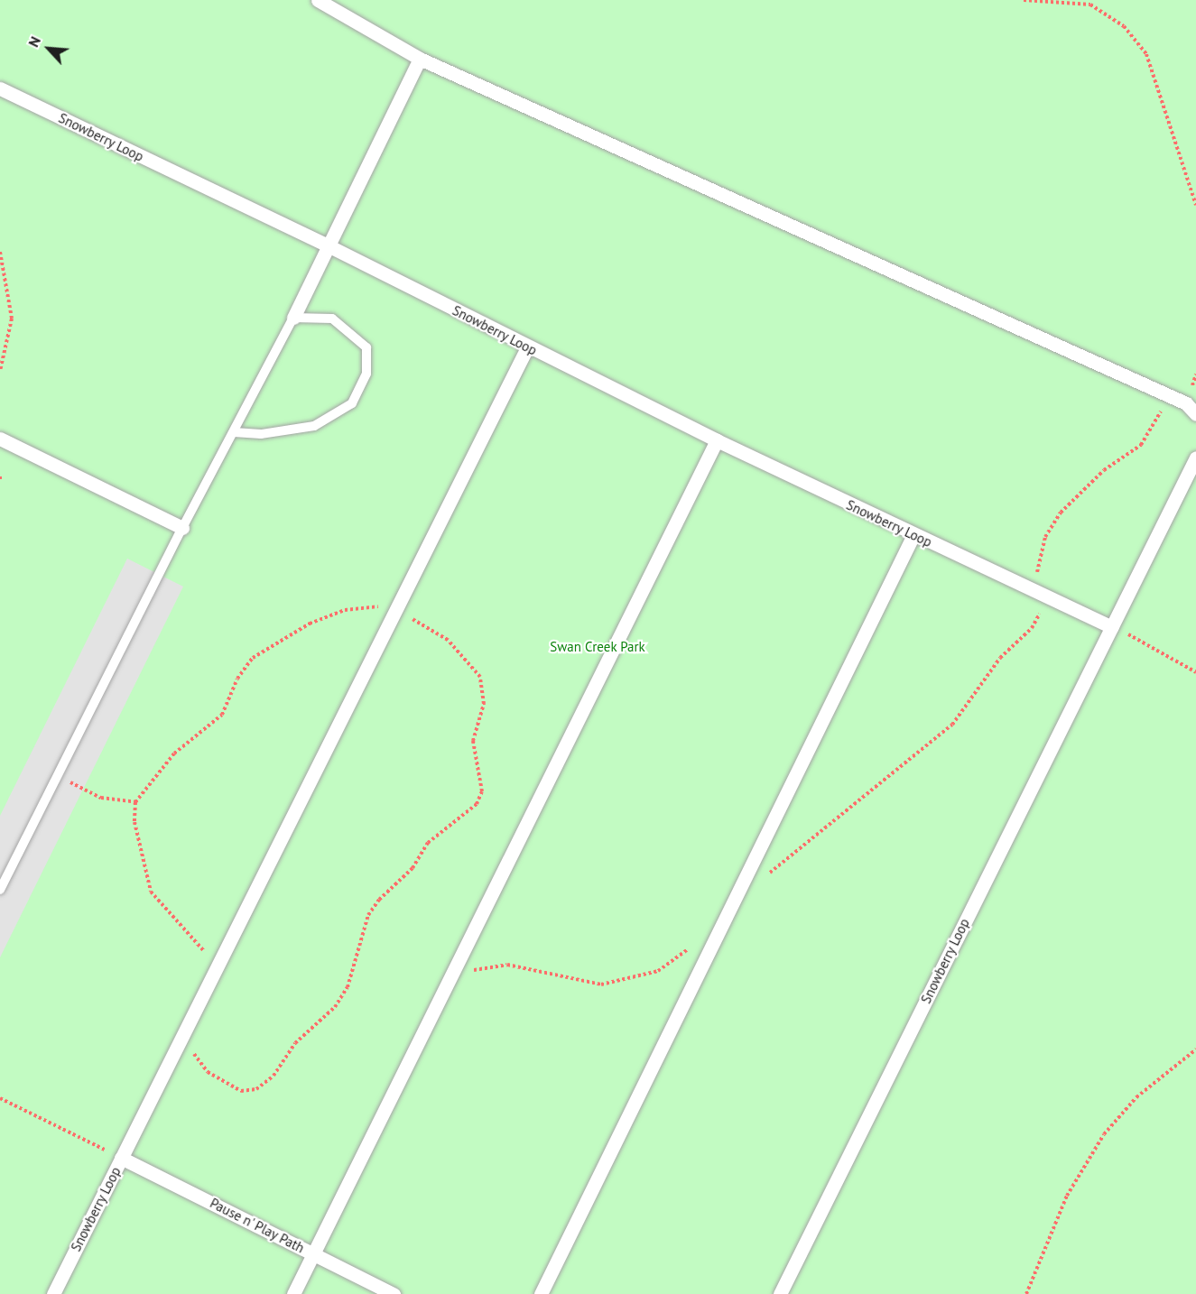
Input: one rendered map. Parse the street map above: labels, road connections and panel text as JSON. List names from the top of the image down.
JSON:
{
  "streets": {
    "street": ["Snowberry Loop", "Pause n' Play Path"]
  },
  "crossings": [
    ["Snowberry Loop", "Pause n' Play Path"]
  ],
  "parks": ["Swan Creek Park"],
  "north": "top left"
}
